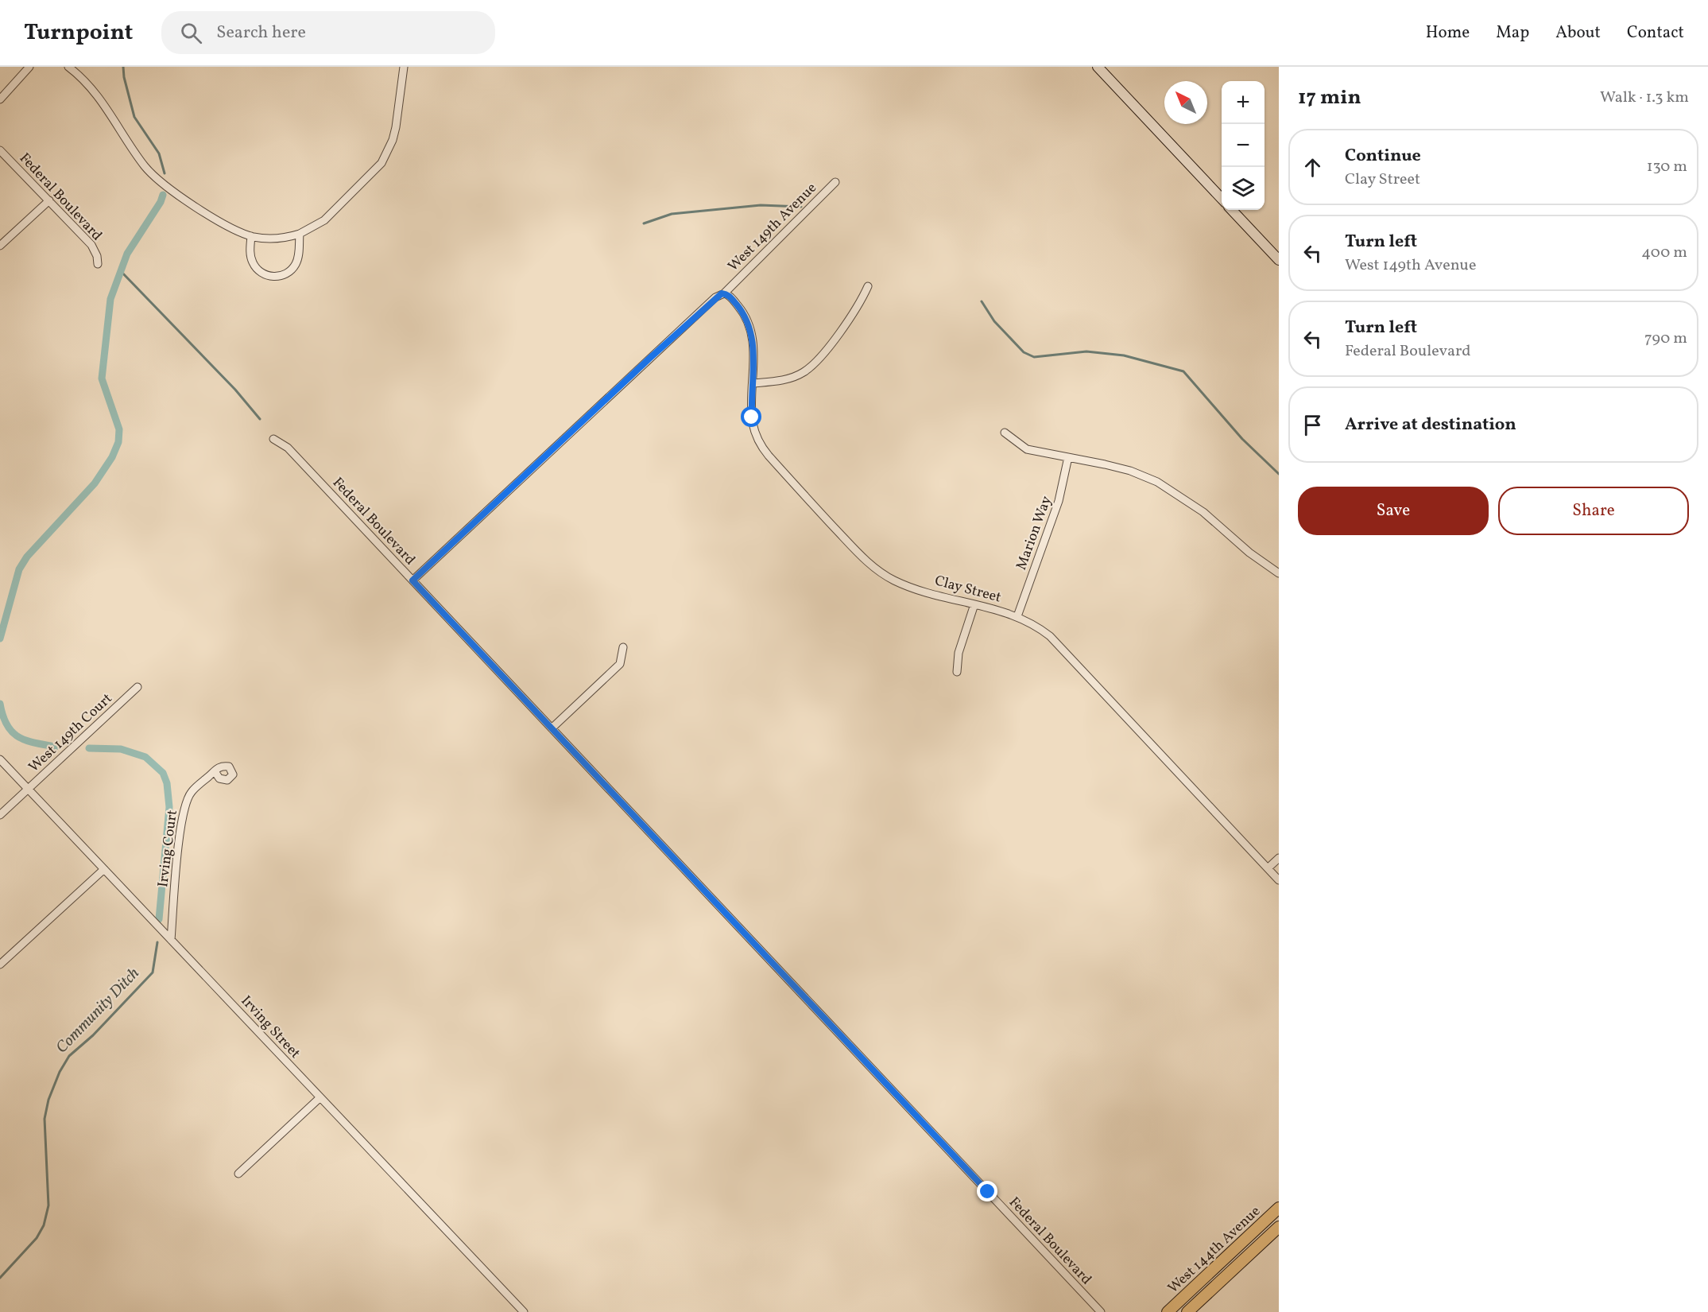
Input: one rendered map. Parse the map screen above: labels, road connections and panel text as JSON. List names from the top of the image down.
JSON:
{
  "streets": {
    "main road": ["West 144th Avenue"],
    "street": [
      "Federal Boulevard",
      "West 149th Avenue",
      "Marion Way",
      "Clay Street",
      "West 149th Court",
      "Irving Court",
      "Irving Street"
    ]
  },
  "crossings": [
    ["Federal Boulevard", "West 149th Avenue"],
    ["West 149th Avenue", "Clay Street"],
    ["Marion Way", "Clay Street"],
    ["West 149th Court", "Irving Street"],
    ["Irving Court", "Irving Street"]
  ],
  "water": ["Community Ditch"],
  "north": "top left",
  "page": {
    "header": "Turnpoint",
    "search": "Search here",
    "nav": [
      "Home",
      "Map",
      "About",
      "Contact"
    ],
    "heading": ["17 min", "Walk · 1.3 km"],
    "map_buttons": ["+", "−"],
    "list": [
      ["Continue", "Clay Street", "130 m"],
      ["Turn left", "West 149th Avenue", "400 m"],
      ["Turn left", "Federal Boulevard", "790 m"],
      "Arrive at destination"
    ],
    "buttons": ["Save", "Share"]
  }
}
